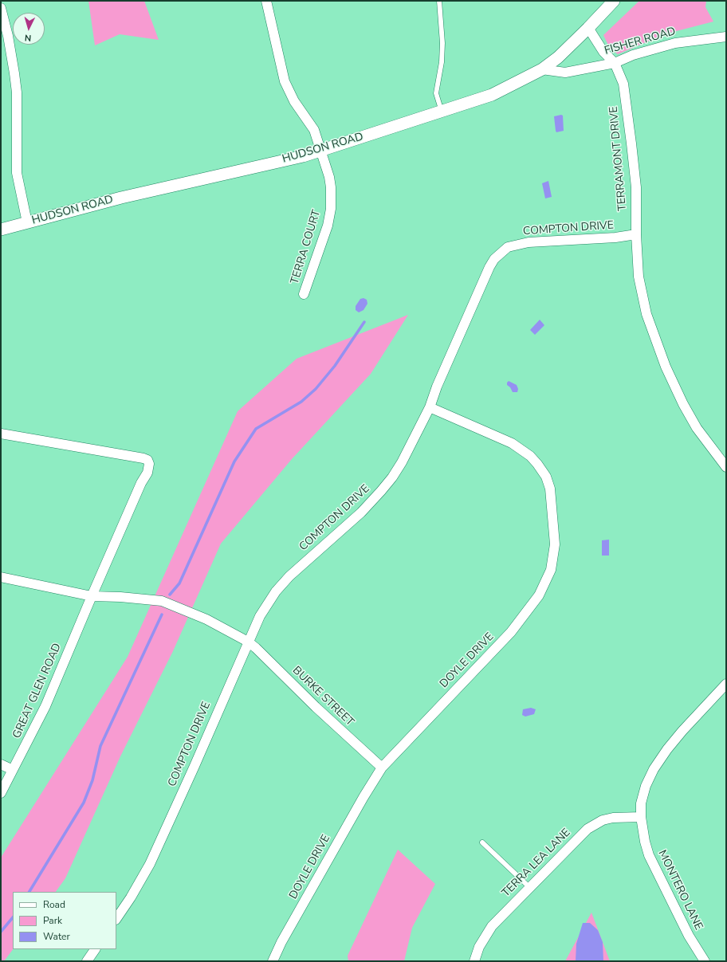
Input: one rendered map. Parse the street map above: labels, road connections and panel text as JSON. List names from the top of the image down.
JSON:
{
  "streets": {
    "street": [
      "FISHER ROAD",
      "HUDSON ROAD",
      "TERRAMONT DRIVE",
      "COMPTON DRIVE",
      "TERRA COURT",
      "DOYLE DRIVE",
      "GREAT GLEN ROAD",
      "BURKE STREET",
      "TERRA LEA LANE",
      "MONTERO LANE"
    ]
  },
  "crossings": [
    ["FISHER ROAD", "HUDSON ROAD"],
    ["FISHER ROAD", "TERRAMONT DRIVE"],
    ["HUDSON ROAD", "TERRAMONT DRIVE"],
    ["HUDSON ROAD", "TERRA COURT"],
    ["TERRAMONT DRIVE", "COMPTON DRIVE"],
    ["COMPTON DRIVE", "DOYLE DRIVE"],
    ["COMPTON DRIVE", "BURKE STREET"],
    ["DOYLE DRIVE", "BURKE STREET"],
    ["GREAT GLEN ROAD", "BURKE STREET"],
    ["TERRA LEA LANE", "MONTERO LANE"]
  ],
  "legend": ["Road", "Park", "Water"],
  "north": "bottom"
}
